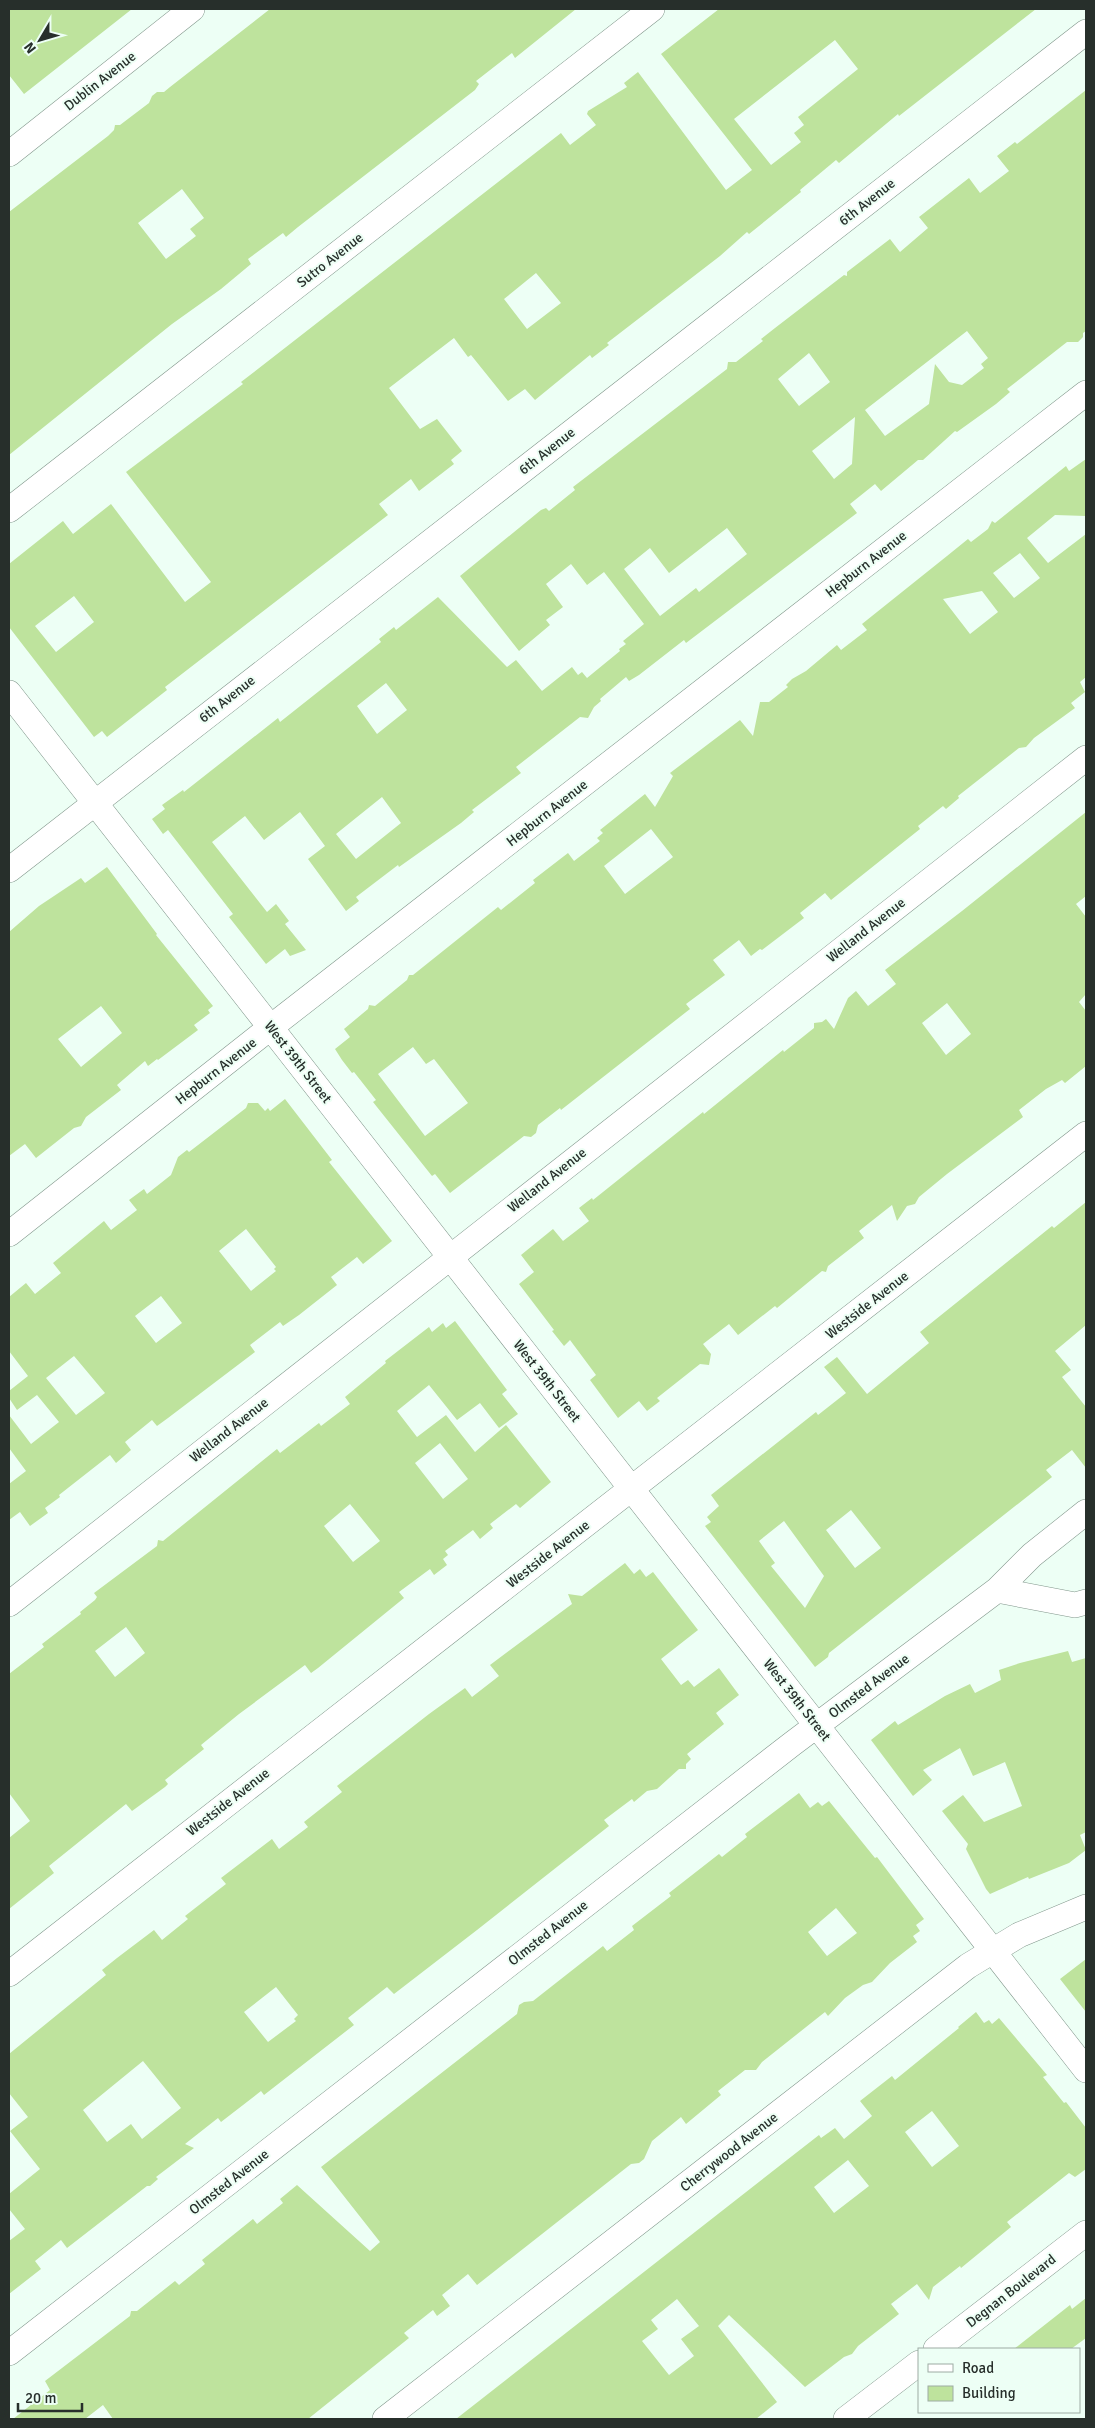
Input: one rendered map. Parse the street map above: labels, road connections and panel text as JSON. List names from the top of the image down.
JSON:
{
  "streets": {
    "street": [
      "Dublin Avenue",
      "6th Avenue",
      "Sutro Avenue",
      "Hepburn Avenue",
      "Welland Avenue",
      "West 39th Street",
      "Westside Avenue",
      "Olmsted Avenue",
      "Cherrywood Avenue",
      "Degnan Boulevard"
    ]
  },
  "crossings": [
    ["6th Avenue", "West 39th Street"],
    ["Hepburn Avenue", "West 39th Street"],
    ["Welland Avenue", "West 39th Street"],
    ["West 39th Street", "Westside Avenue"],
    ["West 39th Street", "Olmsted Avenue"],
    ["West 39th Street", "Cherrywood Avenue"]
  ],
  "legend": ["Road", "Building"],
  "scale_bar": "20 m",
  "north": "bottom left"
}
